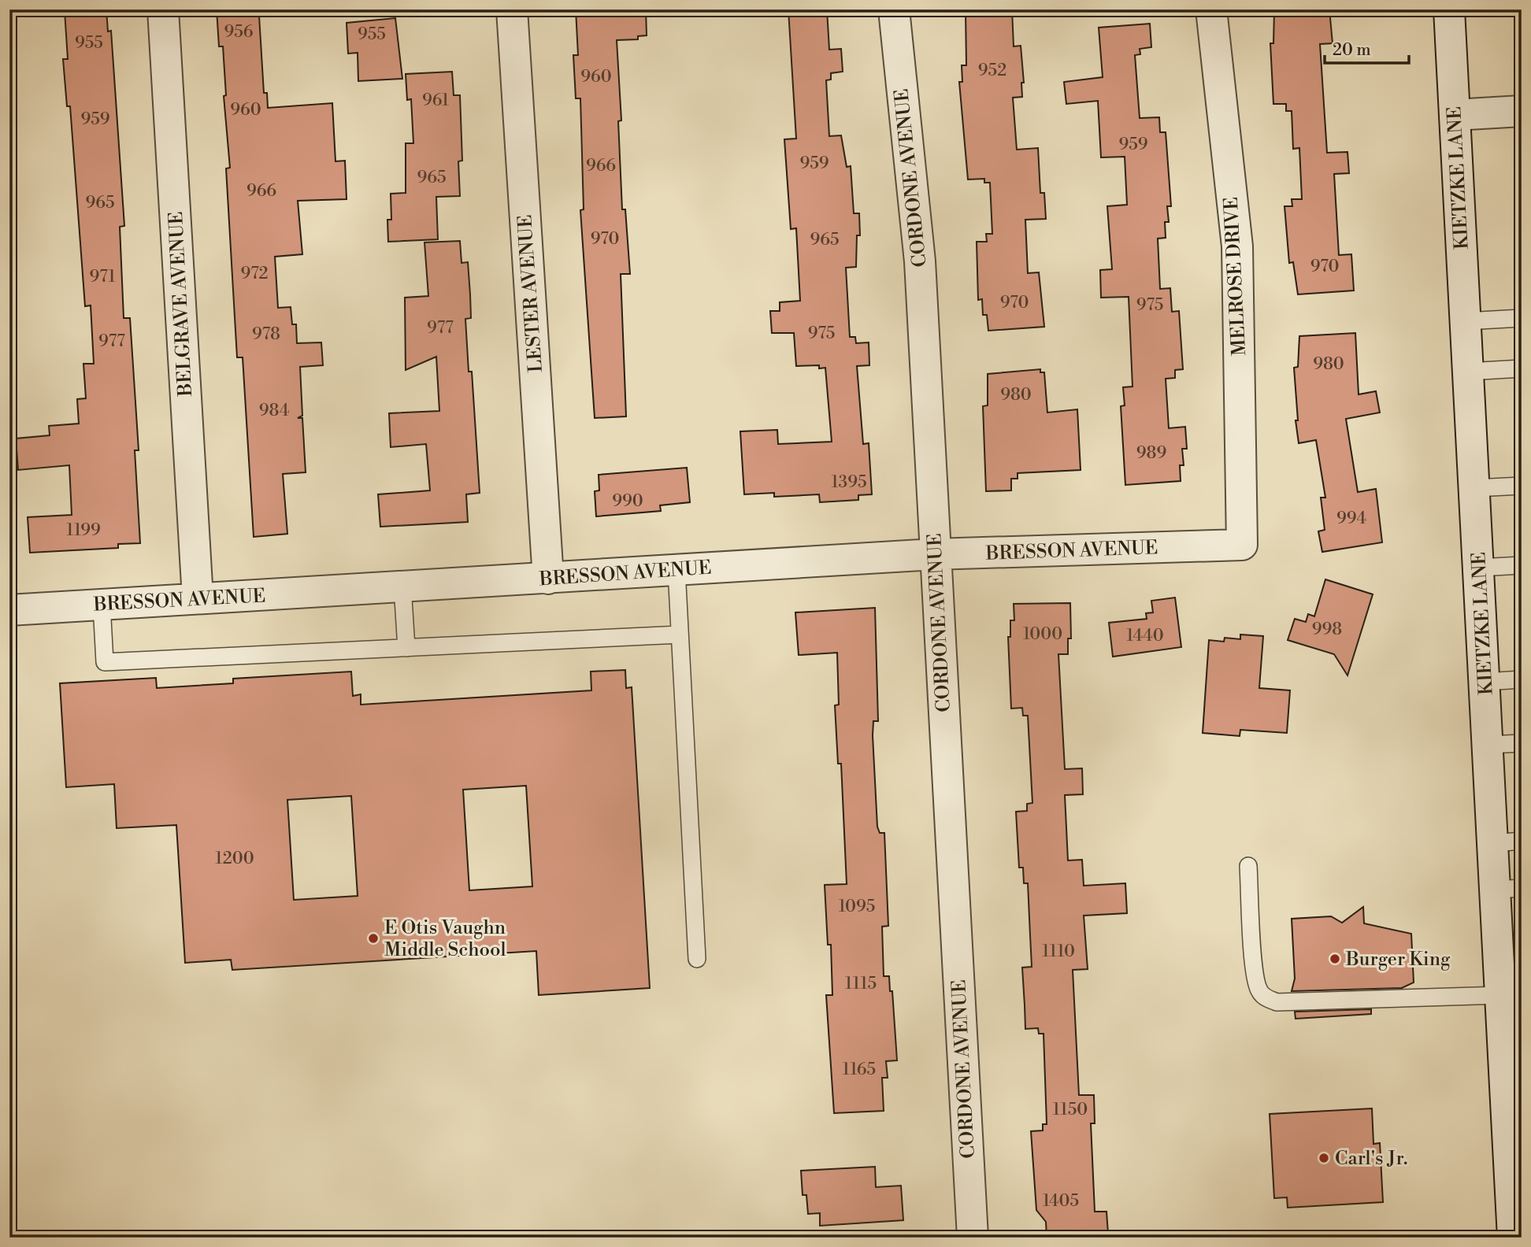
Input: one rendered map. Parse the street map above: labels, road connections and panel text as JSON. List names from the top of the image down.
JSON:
{
  "streets": {
    "street": [
      "CORDONE AVENUE",
      "KIETZKE LANE",
      "MELROSE DRIVE",
      "LESTER AVENUE",
      "BELGRAVE AVENUE",
      "BRESSON AVENUE"
    ]
  },
  "crossings": [
    ["CORDONE AVENUE", "BRESSON AVENUE"],
    ["MELROSE DRIVE", "BRESSON AVENUE"],
    ["LESTER AVENUE", "BRESSON AVENUE"],
    ["BELGRAVE AVENUE", "BRESSON AVENUE"]
  ],
  "places": ["E Otis Vaughn Middle School", "Burger King", "Carl's Jr."],
  "house_numbers": [
    "956",
    "955",
    "955",
    "952",
    "960",
    "961",
    "960",
    "959",
    "959",
    "959",
    "966",
    "965",
    "966",
    "965",
    "970",
    "965",
    "970",
    "972",
    "971",
    "970",
    "975",
    "977",
    "975",
    "978",
    "977",
    "980",
    "980",
    "984",
    "989",
    "1395",
    "990",
    "994",
    "1199",
    "998",
    "1000",
    "1440",
    "1200",
    "1095",
    "1110",
    "1115",
    "1165",
    "1150",
    "1405"
  ],
  "scale_bar": "20 m"
}
